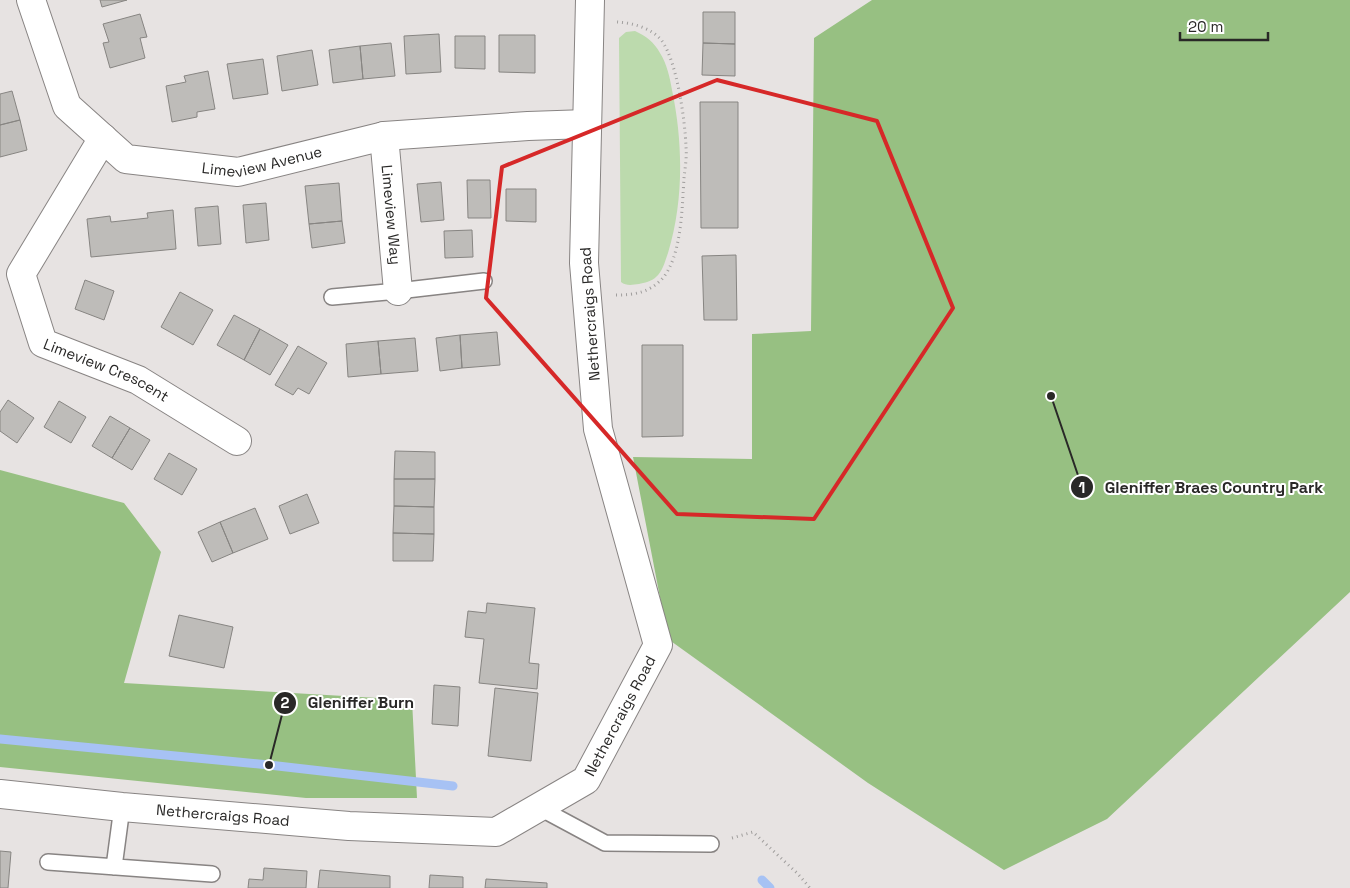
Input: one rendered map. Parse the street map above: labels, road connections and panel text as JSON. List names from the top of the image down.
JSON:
{
  "streets": {
    "street": [
      "Limeview Avenue",
      "Limeview Way",
      "Nethercraigs Road",
      "Limeview Crescent"
    ]
  },
  "crossings": [
    ["Limeview Avenue", "Limeview Way"],
    ["Limeview Avenue", "Nethercraigs Road"],
    ["Limeview Avenue", "Limeview Crescent"]
  ],
  "places": ["Gleniffer Braes Country Park", "Gleniffer Burn"],
  "scale_bar": "20 m"
}
